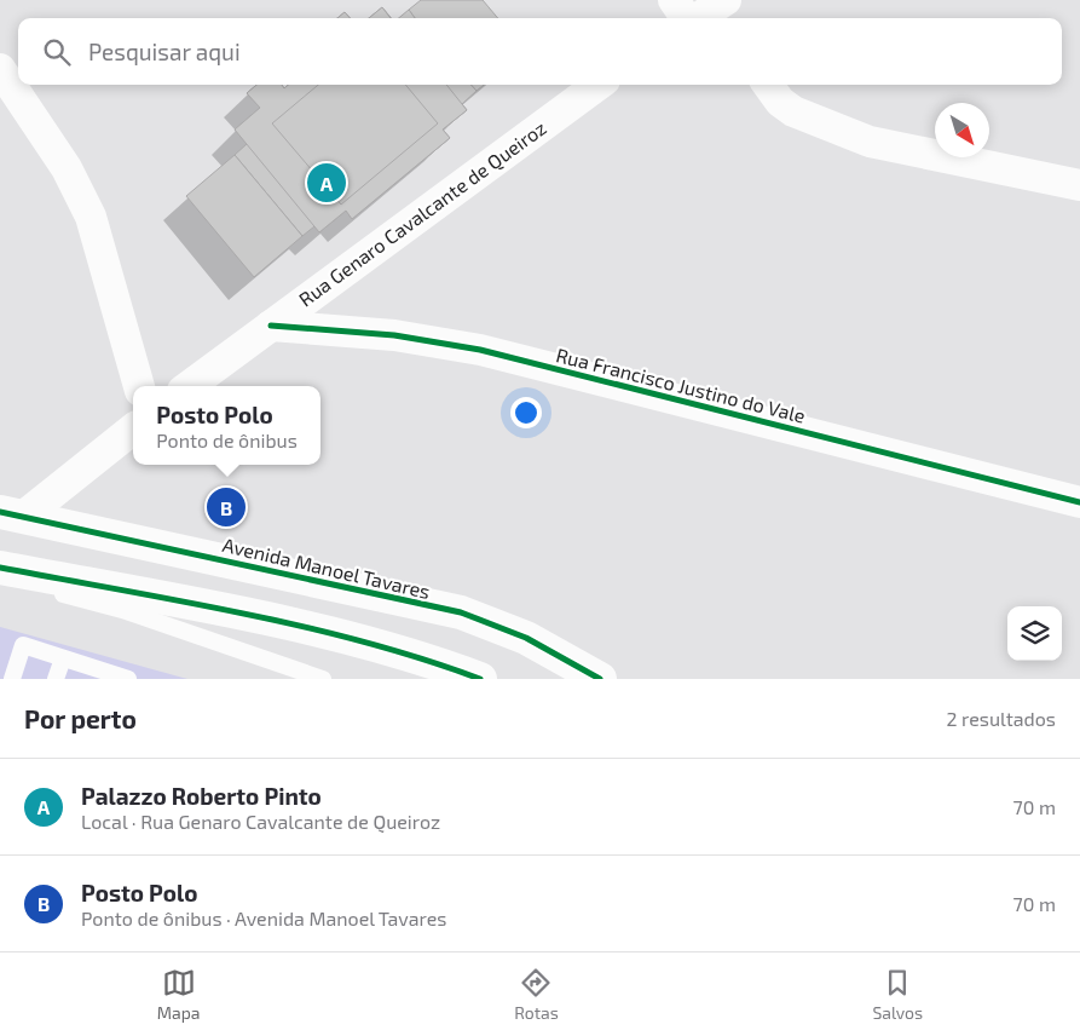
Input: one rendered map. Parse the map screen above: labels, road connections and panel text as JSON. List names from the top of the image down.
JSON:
{
  "streets": {
    "main road": ["Avenida Manoel Tavares"],
    "street": ["Rua Genaro Cavalcante de Queiroz", "Rua Francisco Justino do Vale"]
  },
  "crossings": [
    ["Rua Genaro Cavalcante de Queiroz", "Rua Francisco Justino do Vale"]
  ],
  "north": "bottom right",
  "page": {
    "search": "Pesquisar aqui",
    "pins": ["A", "B"],
    "popup": ["Posto Polo", "Ponto de ônibus"],
    "heading": ["Por perto", "2 resultados"],
    "list": [
      {
        "mark": "A",
        "name": "Palazzo Roberto Pinto",
        "note": "Local · Rua Genaro Cavalcante de Queiroz",
        "value": "70 m"
      },
      {
        "mark": "B",
        "name": "Posto Polo",
        "note": "Ponto de ônibus · Avenida Manoel Tavares",
        "value": "70 m"
      }
    ],
    "nav": ["Mapa", "Rotas", "Salvos"]
  }
}
